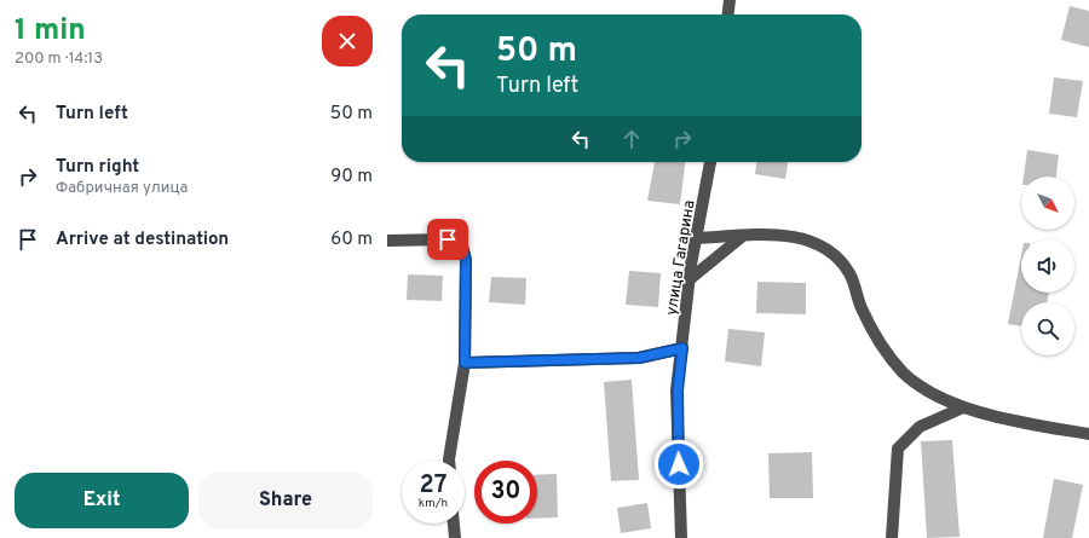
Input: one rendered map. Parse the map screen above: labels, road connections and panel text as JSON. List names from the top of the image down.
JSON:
{
  "streets": {
    "street": ["улица Гагарина"]
  },
  "north": "bottom right",
  "page": {
    "heading": ["1 min", "200 m · 14:13"],
    "turn": ["50 m", "Turn left"],
    "list": [
      {
        "name": "Turn left",
        "value": "50 m"
      },
      {
        "name": "Turn right",
        "note": "Фабричная улица",
        "value": "90 m"
      },
      {
        "name": "Arrive at destination",
        "value": "60 m"
      }
    ],
    "speed": "27 km/h",
    "limit": "30",
    "buttons": ["Exit", "Share"]
  }
}
